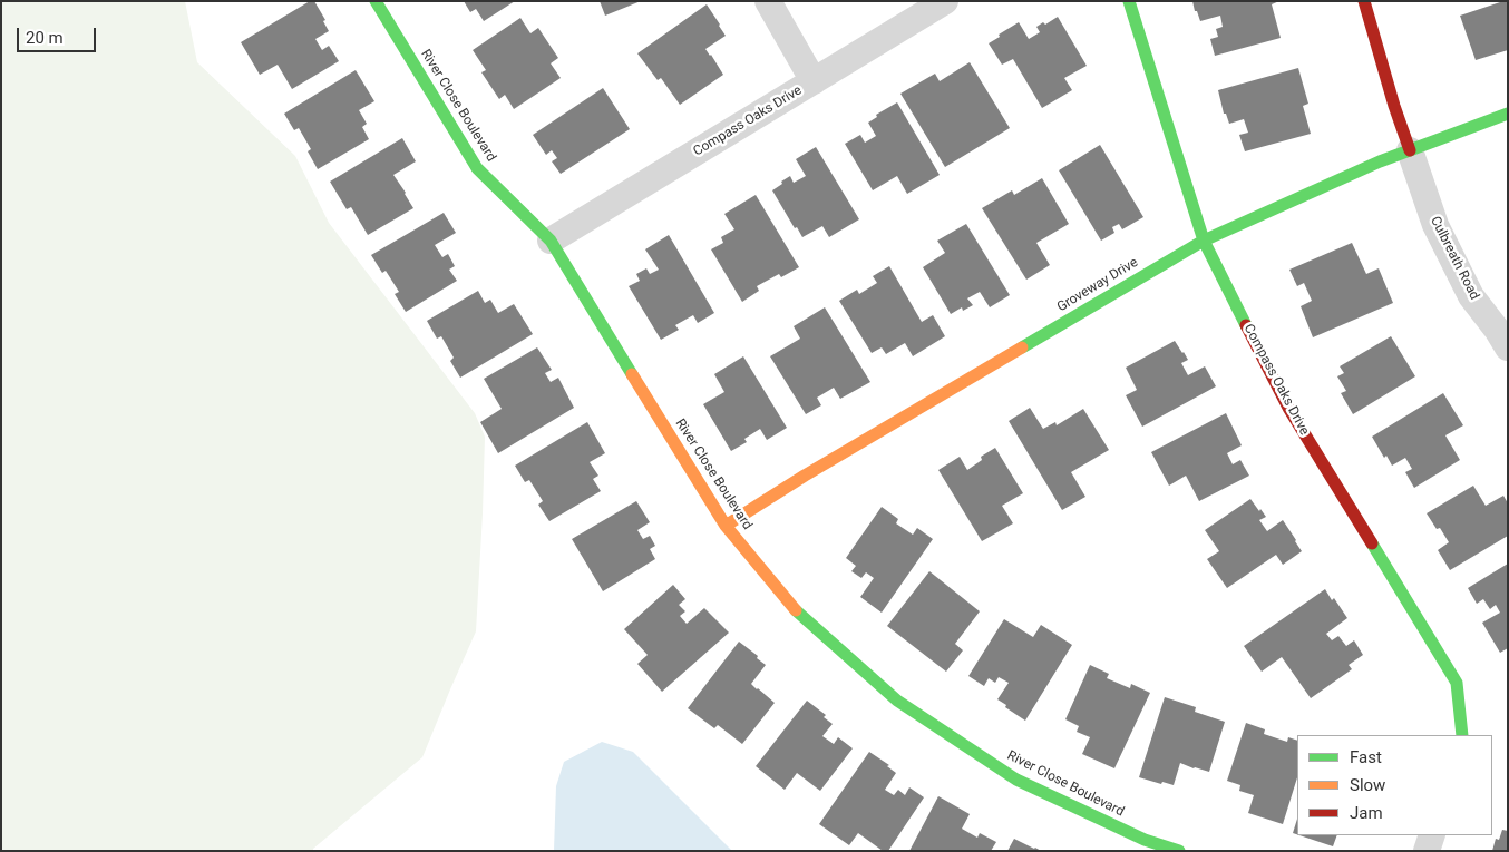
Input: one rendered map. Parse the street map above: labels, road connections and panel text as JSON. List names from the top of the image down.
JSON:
{
  "streets": {
    "street": [
      "River Close Boulevard",
      "Compass Oaks Drive",
      "Culbreath Road",
      "Groveway Drive"
    ]
  },
  "crossings": [
    ["River Close Boulevard", "Compass Oaks Drive"],
    ["River Close Boulevard", "Groveway Drive"],
    ["Compass Oaks Drive", "Groveway Drive"],
    ["Culbreath Road", "Groveway Drive"]
  ],
  "legend": ["Fast", "Slow", "Jam"],
  "scale_bar": "20 m"
}
